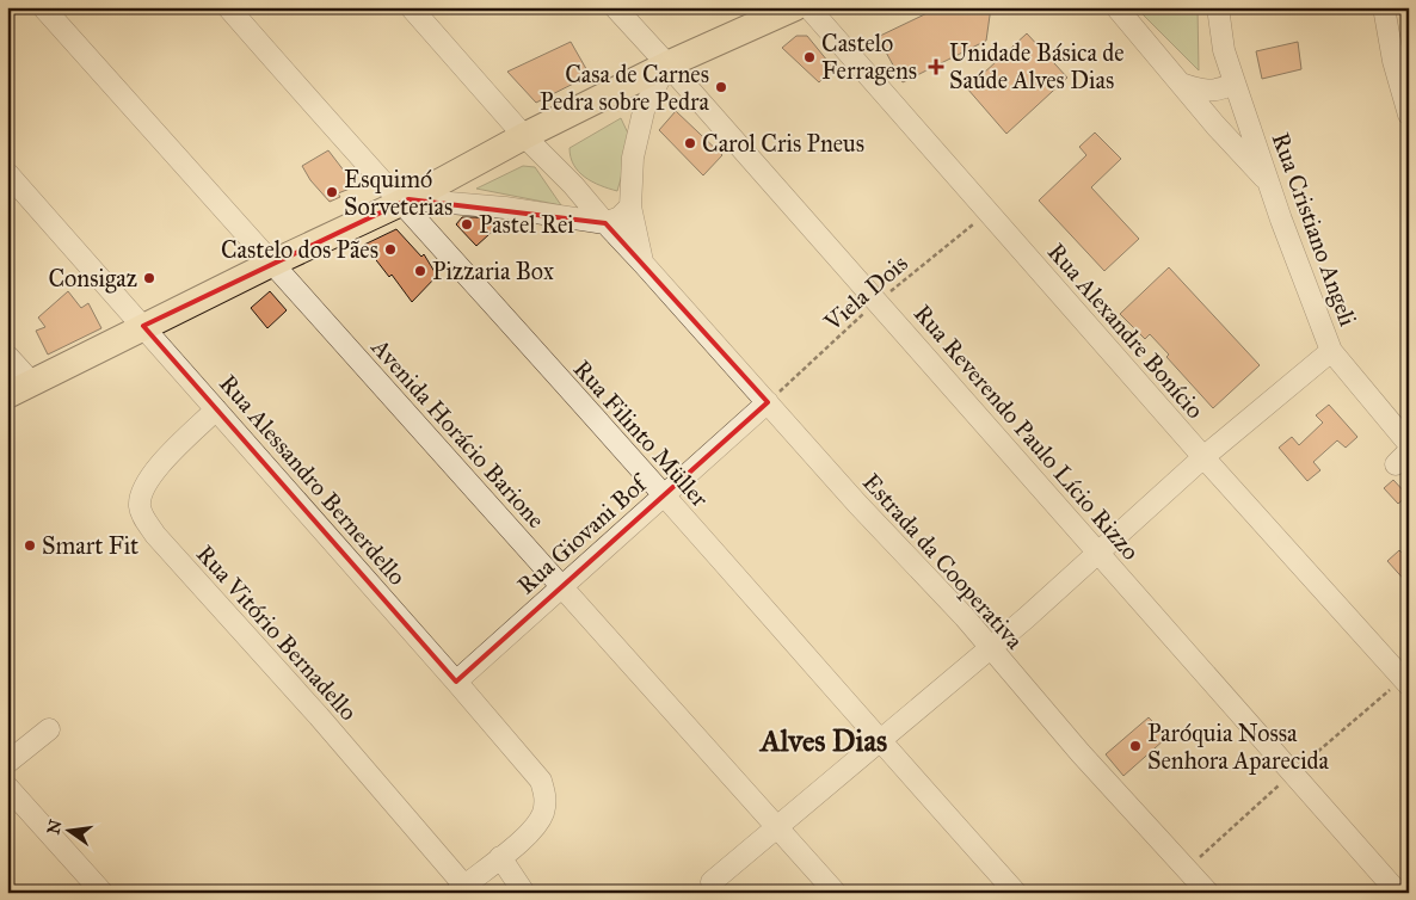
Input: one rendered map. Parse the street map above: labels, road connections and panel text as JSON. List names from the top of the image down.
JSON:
{
  "streets": {
    "street": [
      "Rua Cristiano Angeli",
      "Rua Alexandre Bonício",
      "Rua Reverendo Paulo Lício Rizzo",
      "Avenida Horácio Barione",
      "Rua Filinto Müller",
      "Rua Alessandro Bernerdello",
      "Rua Giovani Bof",
      "Estrada da Cooperativa",
      "Rua Vitório Bernadello"
    ],
    "path": ["Viela Dois"]
  },
  "crossings": [
    ["Viela Dois", "Rua Alexandre Bonício"],
    ["Viela Dois", "Rua Reverendo Paulo Lício Rizzo"],
    ["Viela Dois", "Rua Giovani Bof"],
    ["Viela Dois", "Estrada da Cooperativa"],
    ["Avenida Horácio Barione", "Rua Giovani Bof"],
    ["Rua Filinto Müller", "Rua Giovani Bof"],
    ["Rua Alessandro Bernerdello", "Rua Giovani Bof"],
    ["Rua Alessandro Bernerdello", "Rua Vitório Bernadello"],
    ["Rua Giovani Bof", "Estrada da Cooperativa"]
  ],
  "districts": ["Alves Dias"],
  "places": {
    "other": [
      "Castelo Ferragens",
      "Casa de Carnes Pedra sobre Pedra",
      "Carol Cris Pneus",
      "Esquimó Sorveterias",
      "Pastel Rei",
      "Castelo dos Pães",
      "Pizzaria Box",
      "Consigaz",
      "Smart Fit",
      "Paróquia Nossa Senhora Aparecida"
    ],
    "health": ["Unidade Básica de Saúde Alves Dias"]
  },
  "north": "left"
}
